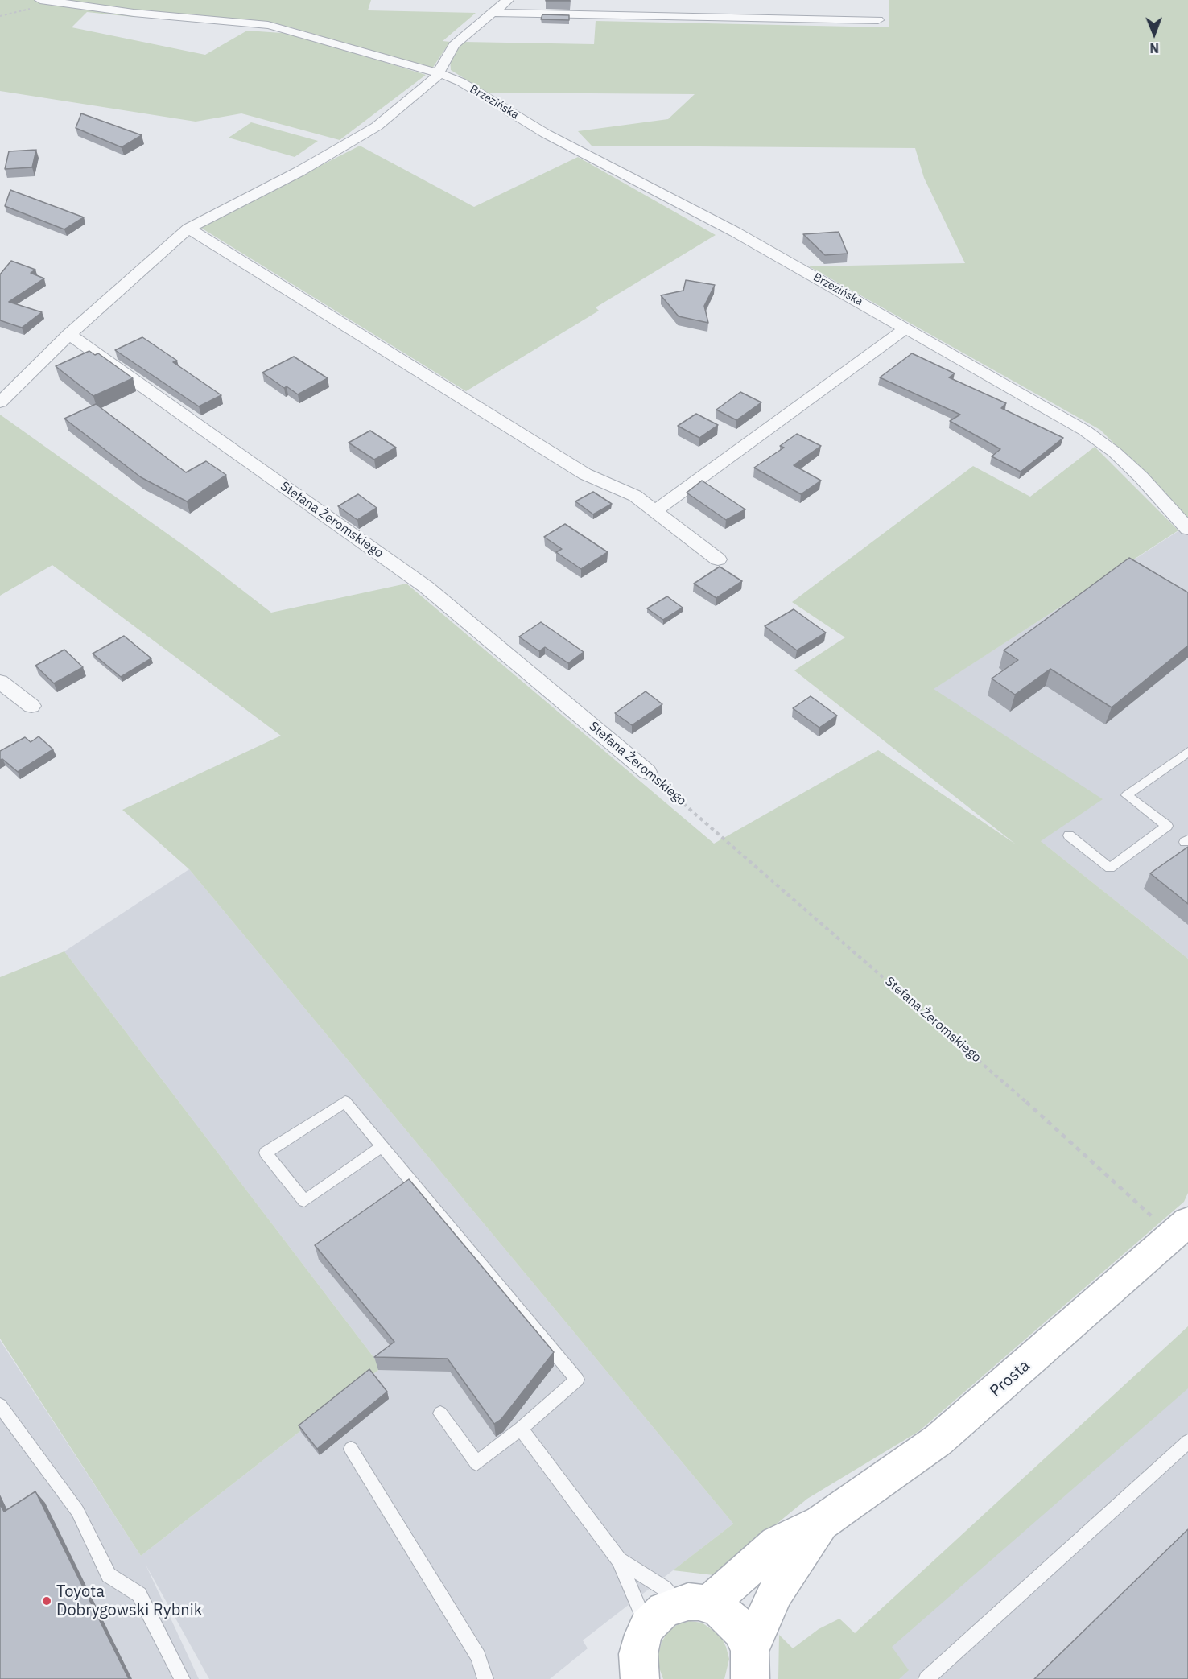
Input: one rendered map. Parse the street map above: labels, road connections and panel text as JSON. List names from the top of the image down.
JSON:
{
  "streets": {
    "main road": ["Prosta"],
    "street": ["Brzezińska", "Stefana Żeromskiego"]
  },
  "crossings": [
    ["Stefana Żeromskiego", "Prosta"]
  ],
  "places": ["Toyota Dobrygowski Rybnik"],
  "north": "bottom"
}
